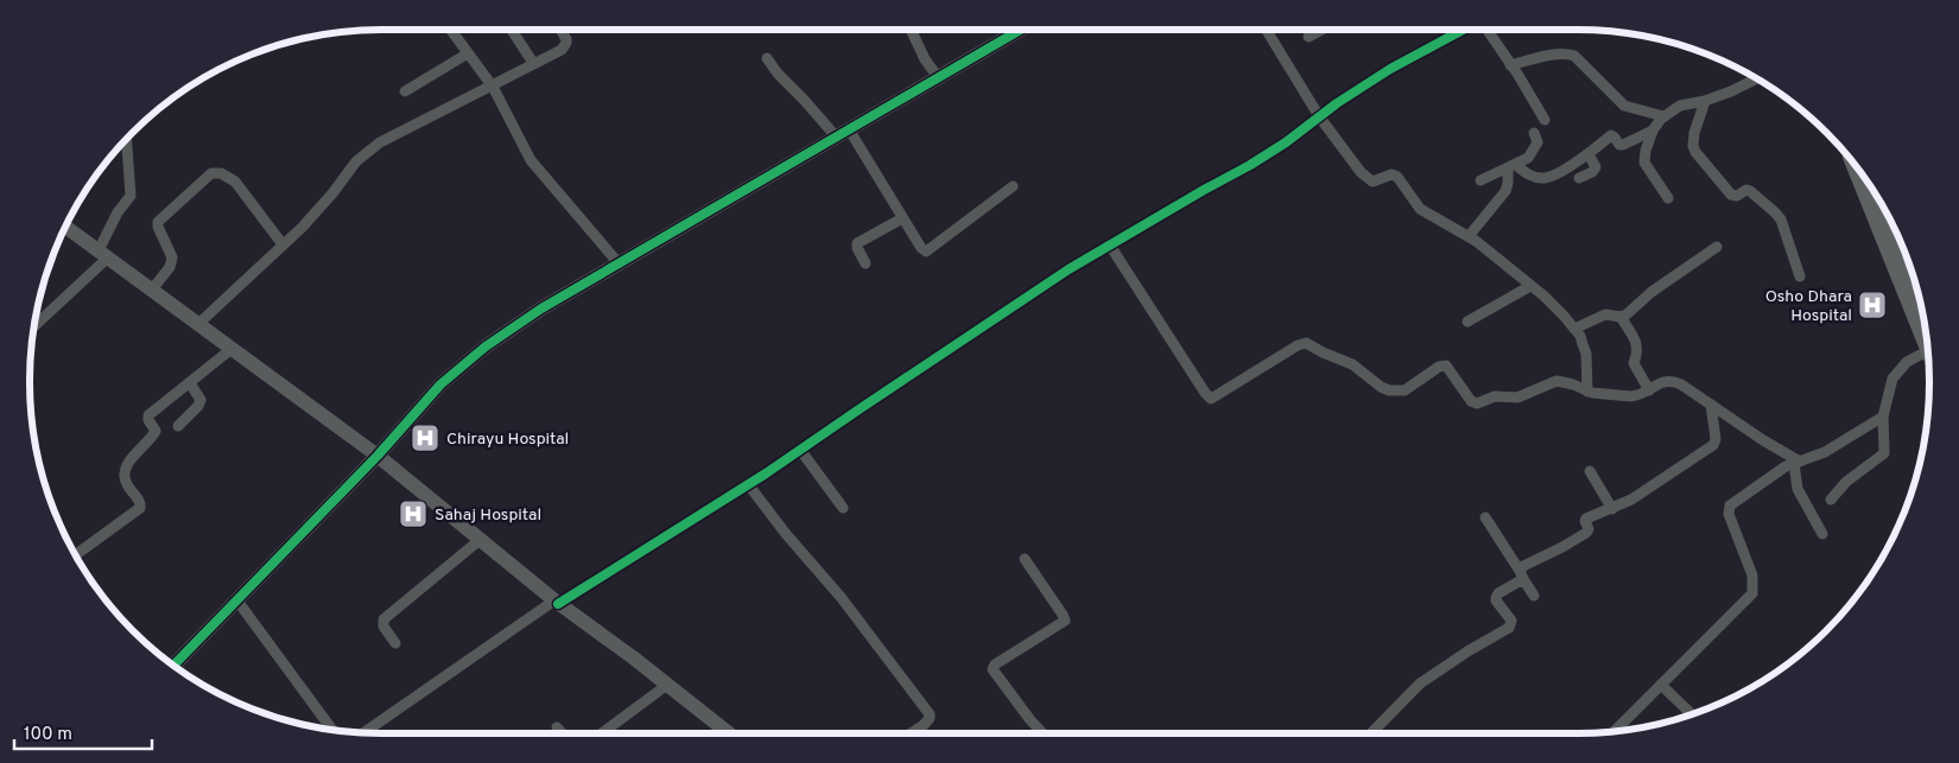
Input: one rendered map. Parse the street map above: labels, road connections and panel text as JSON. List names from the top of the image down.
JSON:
{
  "places": {
    "hospital": ["Osho Dhara Hospital", "Chirayu Hospital", "Sahaj Hospital"]
  },
  "scale_bar": "100 m"
}
